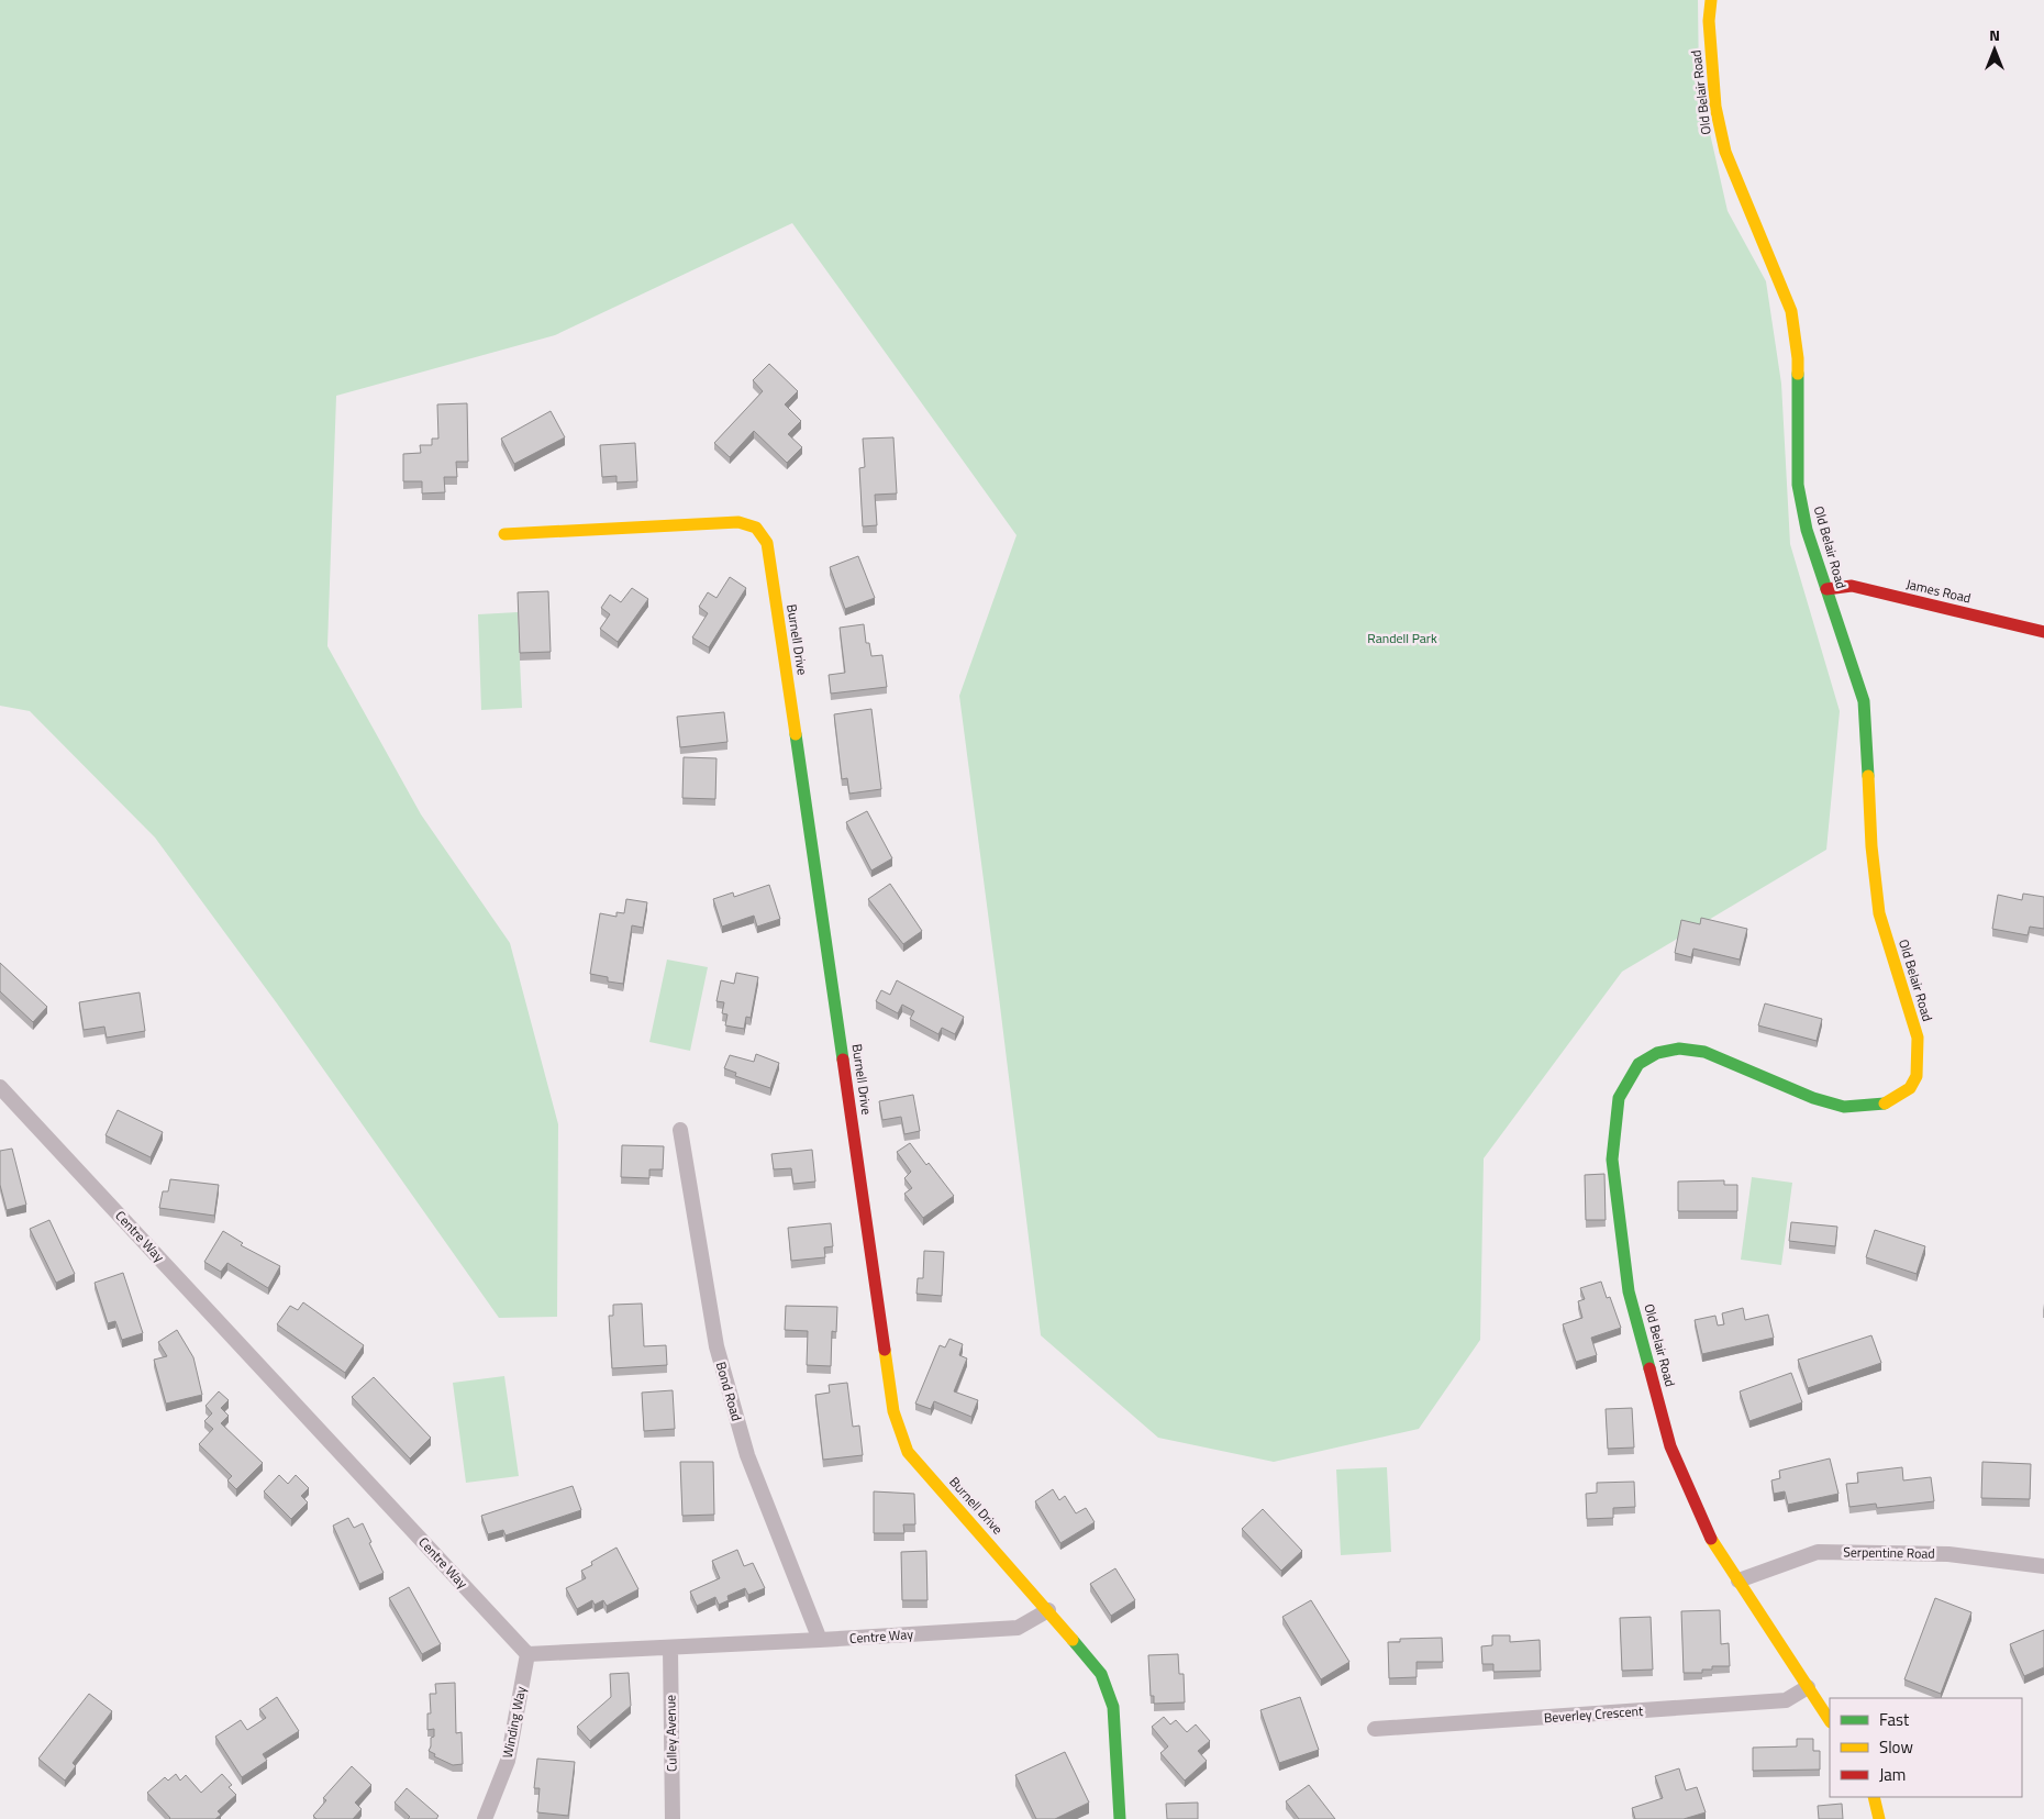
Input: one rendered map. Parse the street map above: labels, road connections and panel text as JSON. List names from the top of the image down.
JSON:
{
  "streets": {
    "main road": ["Old Belair Road", "James Road", "Burnell Drive"],
    "street": [
      "Centre Way",
      "Bond Road",
      "Serpentine Road",
      "Beverley Crescent",
      "Winding Way",
      "Culley Avenue"
    ]
  },
  "crossings": [
    ["Old Belair Road", "James Road"],
    ["Old Belair Road", "Serpentine Road"],
    ["Old Belair Road", "Beverley Crescent"],
    ["Burnell Drive", "Centre Way"],
    ["Centre Way", "Bond Road"],
    ["Centre Way", "Winding Way"],
    ["Centre Way", "Culley Avenue"]
  ],
  "parks": ["Randell Park"],
  "legend": ["Fast", "Slow", "Jam"],
  "north": "top"
}
